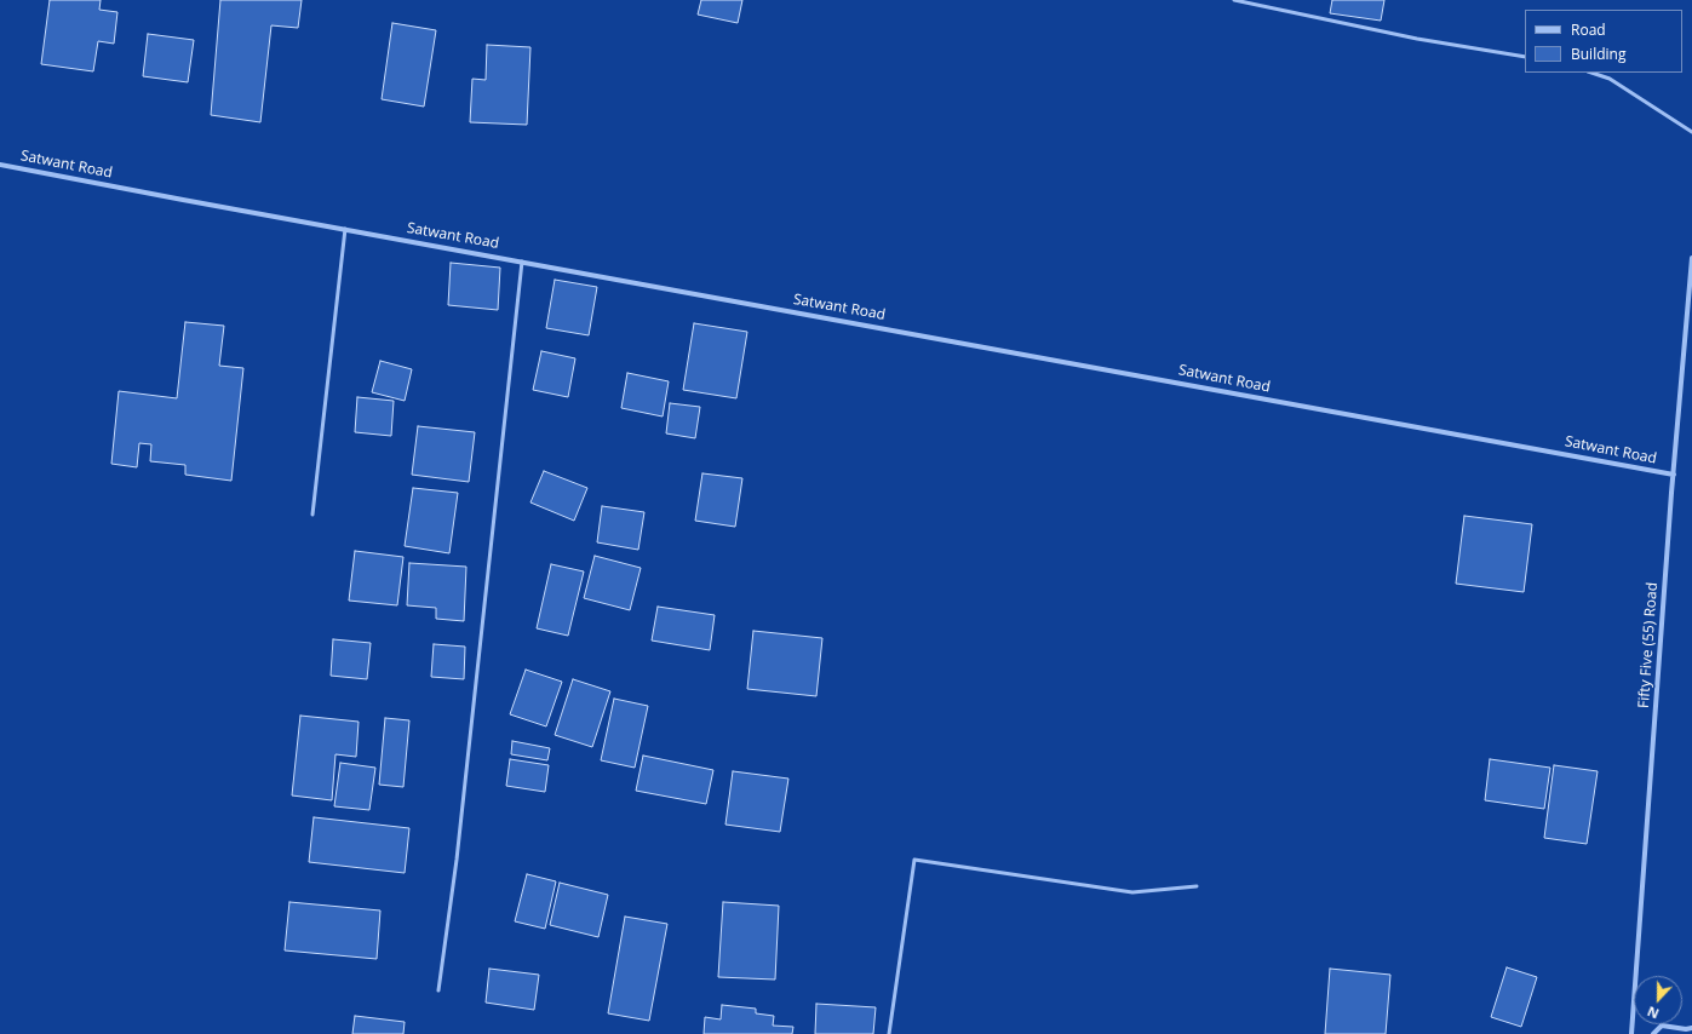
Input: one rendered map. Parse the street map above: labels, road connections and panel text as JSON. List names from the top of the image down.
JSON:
{
  "streets": {
    "street": ["Satwant Road", "Fifty Five (55) Road"]
  },
  "crossings": [
    ["Satwant Road", "Fifty Five (55) Road"]
  ],
  "legend": ["Road", "Building"],
  "north": "bottom"
}
